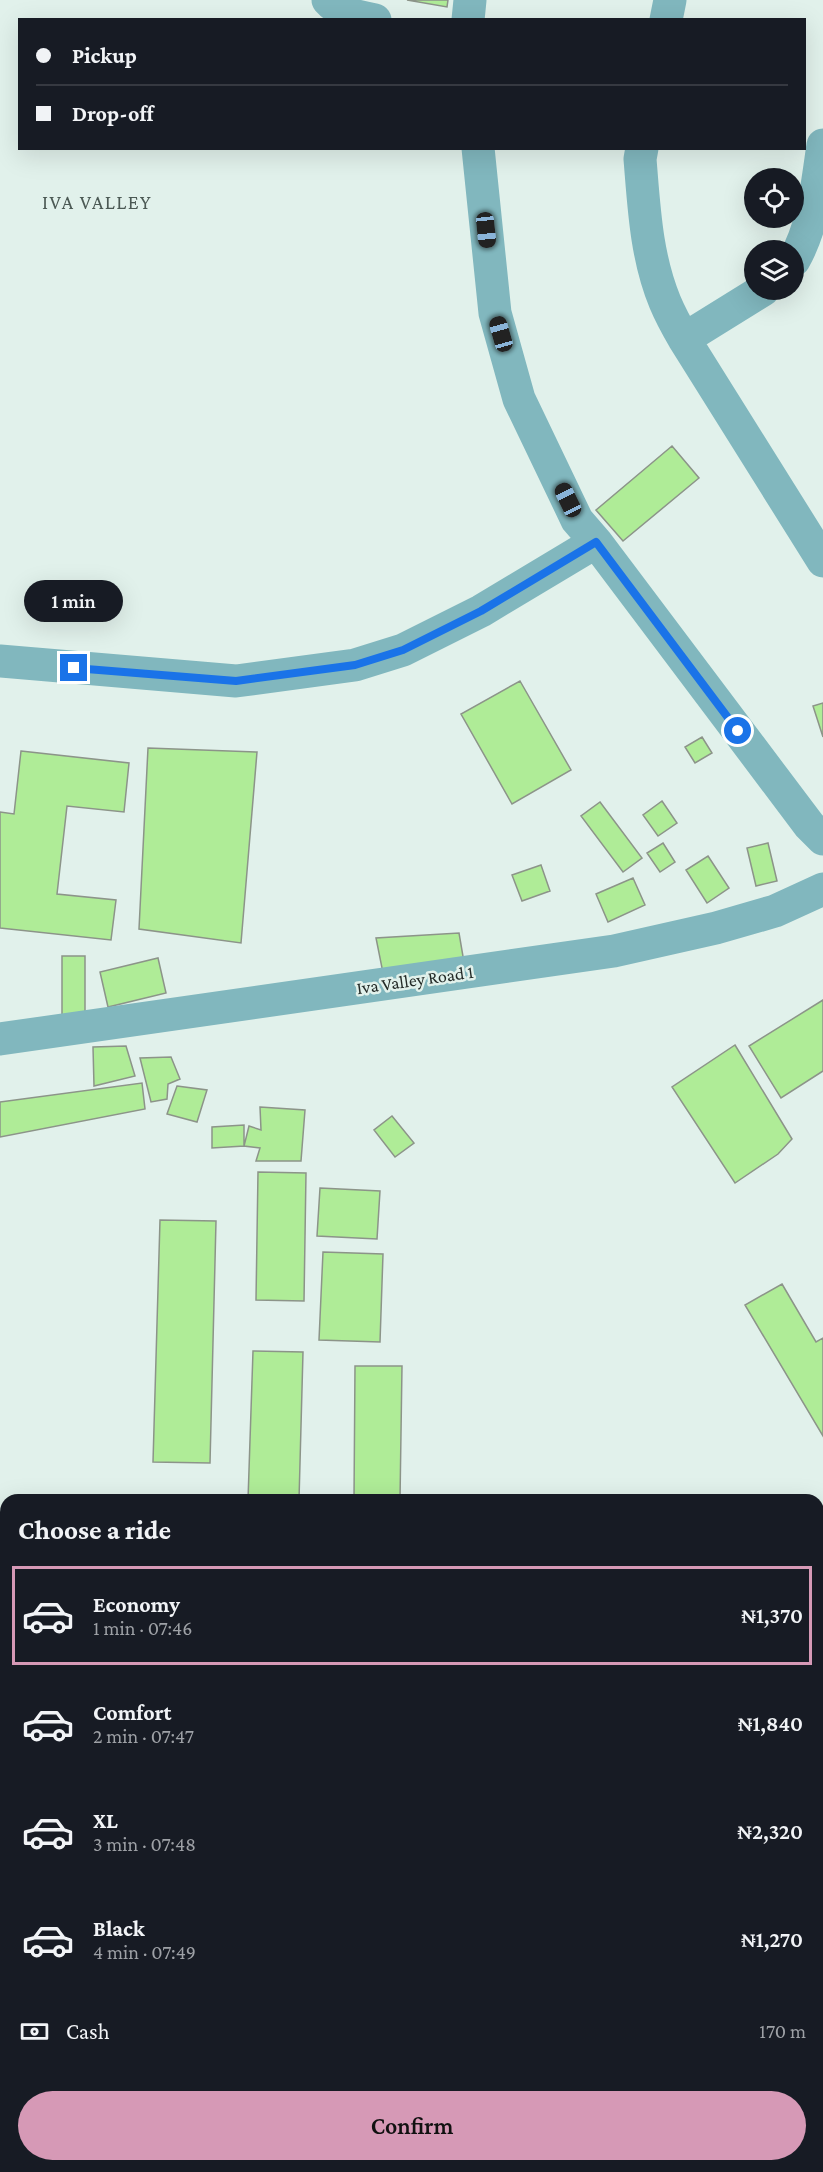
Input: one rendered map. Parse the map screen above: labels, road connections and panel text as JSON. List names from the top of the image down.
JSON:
{
  "streets": {
    "street": ["Iva Valley Road 1"]
  },
  "districts": ["IVA VALLEY"],
  "page": {
    "banner": ["Pickup", "Drop-off"],
    "bubble": "1 min",
    "heading": "Choose a ride",
    "list": [
      {
        "name": "Economy",
        "note": "1 min · 07:46",
        "value": "₦1,370"
      },
      {
        "name": "Comfort",
        "note": "2 min · 07:47",
        "value": "₦1,840"
      },
      {
        "name": "XL",
        "note": "3 min · 07:48",
        "value": "₦2,320"
      },
      {
        "name": "Black",
        "note": "4 min · 07:49",
        "value": "₦1,270"
      }
    ],
    "pay": ["Cash", "170 m"],
    "buttons": "Confirm"
  }
}
